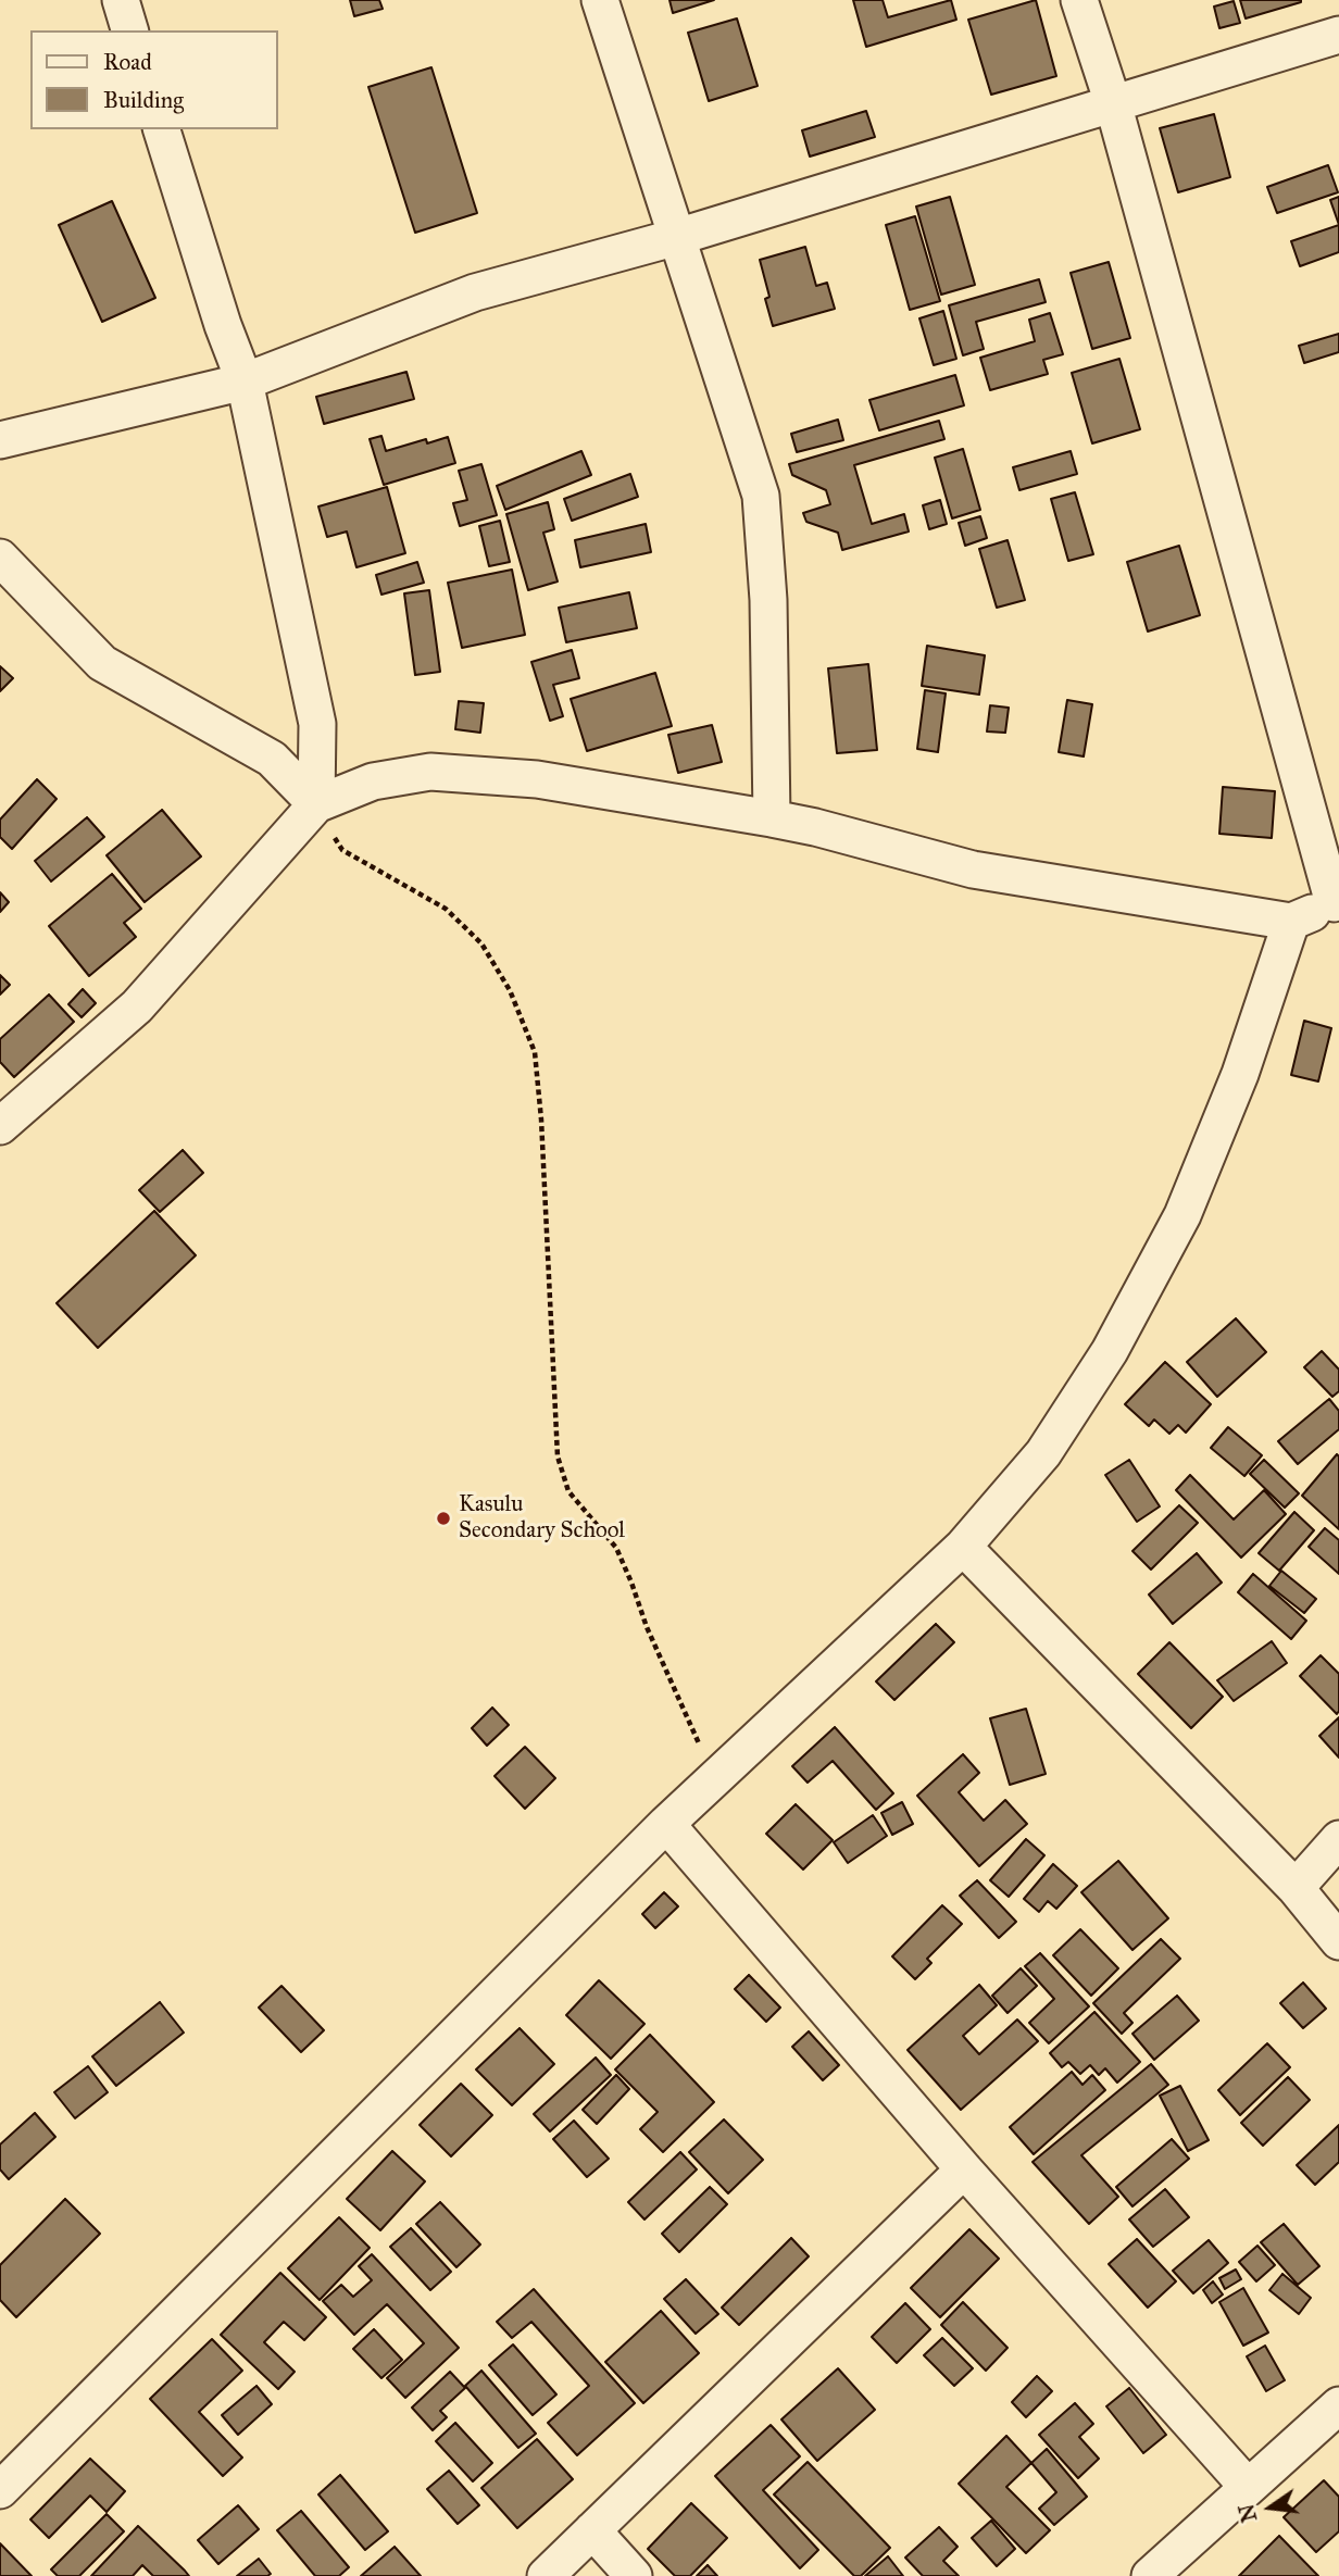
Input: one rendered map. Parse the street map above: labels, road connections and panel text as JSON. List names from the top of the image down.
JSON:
{
  "places": ["Kasulu Secondary School"],
  "legend": ["Road", "Building"],
  "north": "left"
}
